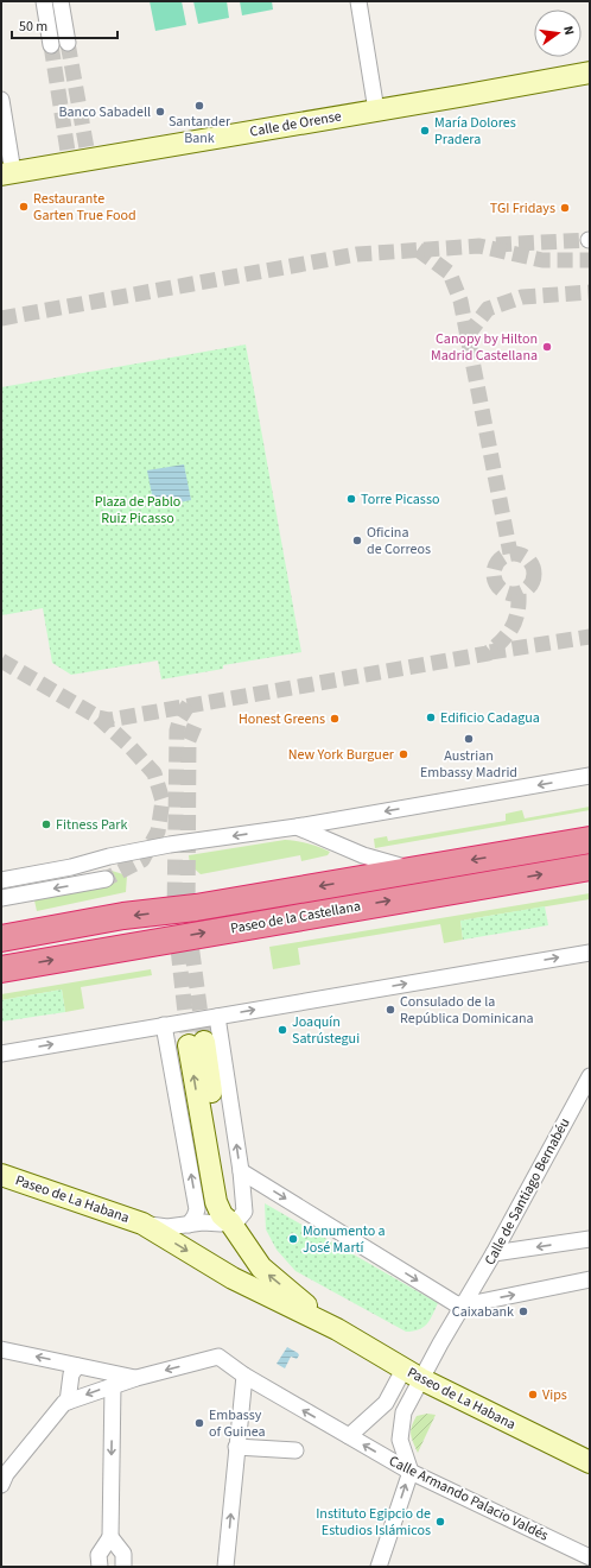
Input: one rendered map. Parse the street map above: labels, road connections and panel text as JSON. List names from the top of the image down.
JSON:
{
  "streets": {
    "highway": ["Paseo de la Castellana"],
    "street": [
      "Calle de Orense",
      "Calle de Santiago Bernabéu",
      "Paseo de La Habana",
      "Calle Armando Palacio Valdés"
    ]
  },
  "crossings": [
    ["Calle de Santiago Bernabéu", "Paseo de La Habana"]
  ],
  "one_way": ["Calle Armando Palacio Valdés"],
  "parks": ["Plaza de Pablo Ruiz Picasso"],
  "places": [
    "Santander Bank",
    "Banco Sabadell",
    "María Dolores Pradera",
    "Restaurante Garten True Food",
    "TGI Fridays",
    "Canopy by Hilton Madrid Castellana",
    "Torre Picasso",
    "Oficina de Correos",
    "Edificio Cadagua",
    "Honest Greens",
    "Austrian Embassy Madrid",
    "New York Burguer",
    "Fitness Park",
    "Consulado de la República Dominicana",
    "Joaquín Satrústegui",
    "Monumento a José Martí",
    "Caixabank",
    "Vips",
    "Embassy of Guinea",
    "Instituto Egipcio de Estudios Islámicos"
  ],
  "scale_bar": "50 m",
  "north": "right"
}
